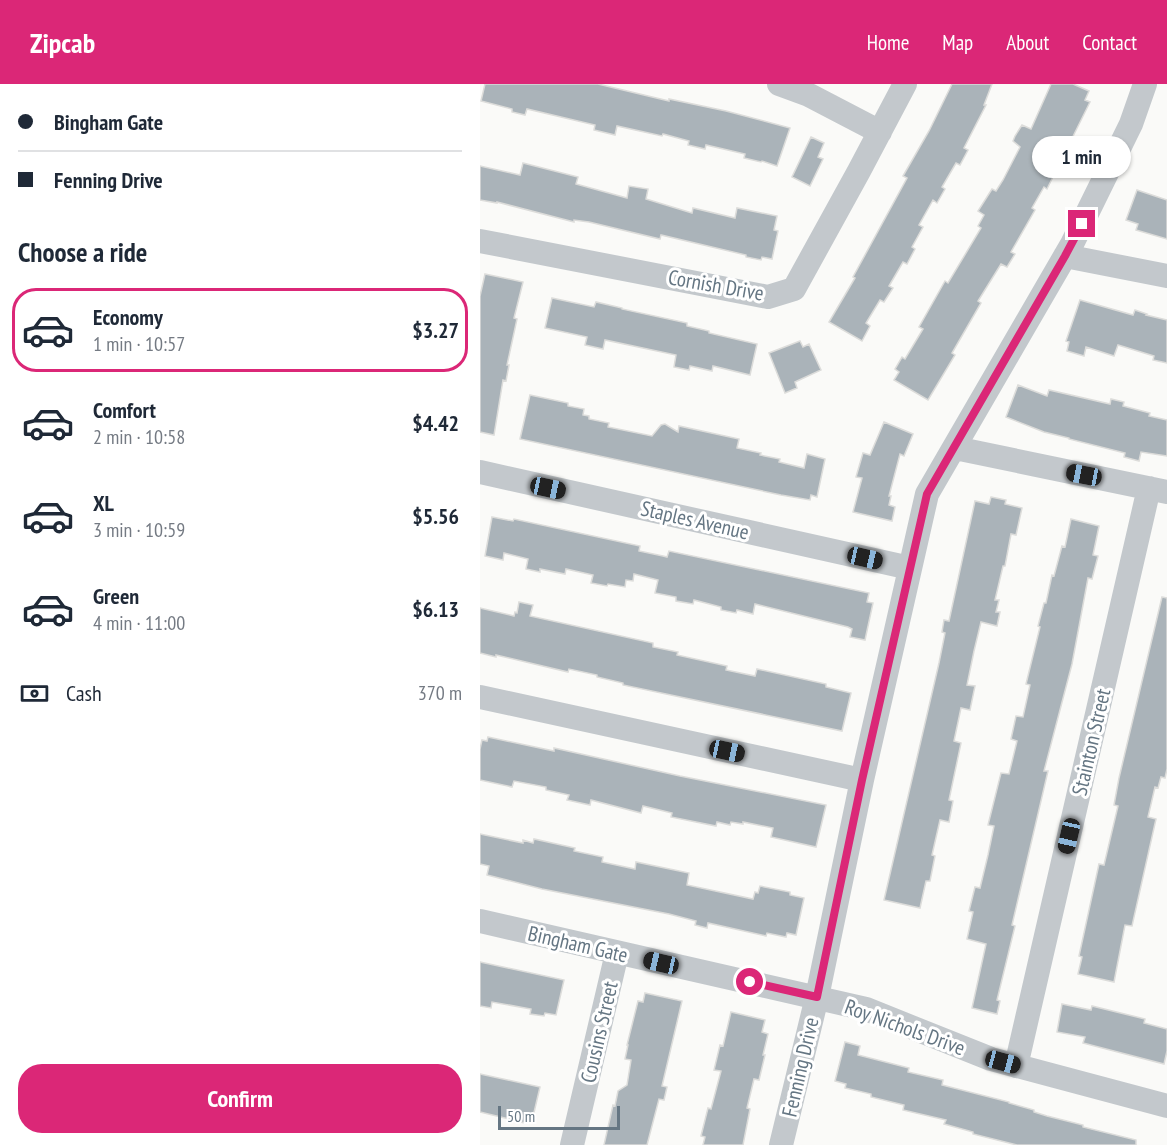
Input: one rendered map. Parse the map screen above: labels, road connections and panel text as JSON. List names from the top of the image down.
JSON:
{
  "streets": {
    "street": [
      "Cornish Drive",
      "Staples Avenue",
      "Stainton Street",
      "Bingham Gate",
      "Roy Nichols Drive",
      "Cousins Street",
      "Fenning Drive"
    ]
  },
  "crossings": [
    ["Staples Avenue", "Fenning Drive"],
    ["Stainton Street", "Roy Nichols Drive"],
    ["Bingham Gate", "Roy Nichols Drive"],
    ["Bingham Gate", "Cousins Street"],
    ["Bingham Gate", "Fenning Drive"],
    ["Roy Nichols Drive", "Fenning Drive"]
  ],
  "scale_bar": "50 m",
  "page": {
    "header": "Zipcab",
    "nav": [
      "Home",
      "Map",
      "About",
      "Contact"
    ],
    "banner": ["Bingham Gate", "Fenning Drive"],
    "bubble": "1 min",
    "heading": "Choose a ride",
    "list": [
      {
        "name": "Economy",
        "note": "1 min · 10:57",
        "value": "$3.27"
      },
      {
        "name": "Comfort",
        "note": "2 min · 10:58",
        "value": "$4.42"
      },
      {
        "name": "XL",
        "note": "3 min · 10:59",
        "value": "$5.56"
      },
      {
        "name": "Green",
        "note": "4 min · 11:00",
        "value": "$6.13"
      }
    ],
    "pay": ["Cash", "370 m"],
    "buttons": "Confirm",
    "scale": "50 m"
  }
}
